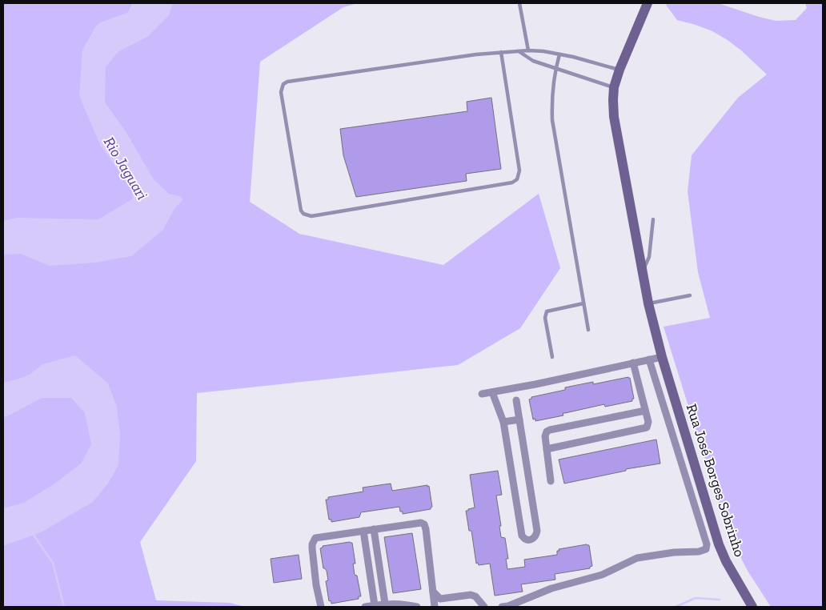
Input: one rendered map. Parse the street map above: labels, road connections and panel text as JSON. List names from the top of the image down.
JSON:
{
  "streets": {
    "street": ["Rua José Borges Sobrinho"]
  },
  "water": ["Rio Jaguari"]
}
